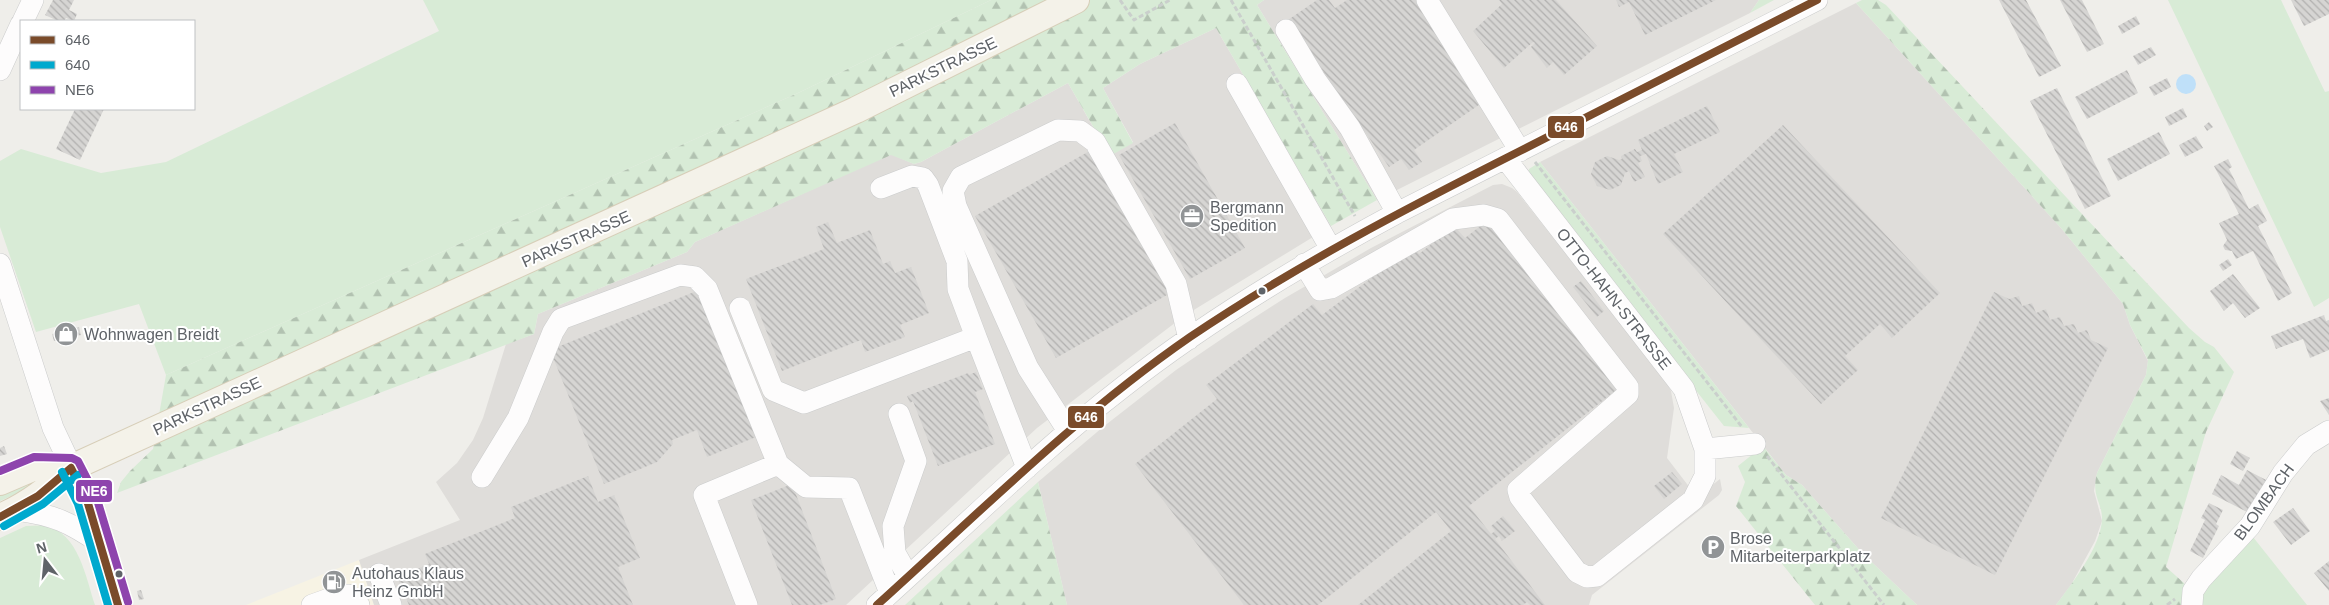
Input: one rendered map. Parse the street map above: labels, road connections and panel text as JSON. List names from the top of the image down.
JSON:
{
  "streets": {
    "main road": ["PARKSTRASSE"],
    "street": ["OTTO-HAHN-STRASSE", "BLOMBACH"]
  },
  "places": {
    "office": ["Bergmann Spedition"],
    "shop": ["Wohnwagen Breidt"],
    "parking": ["Brose Mitarbeiterparkplatz"],
    "fuel station": ["Autohaus Klaus Heinz GmbH"]
  },
  "lines": ["transit line 646", "transit line NE6", "transit line 640"],
  "legend": ["646", "640", "NE6"],
  "north": "top"
}
